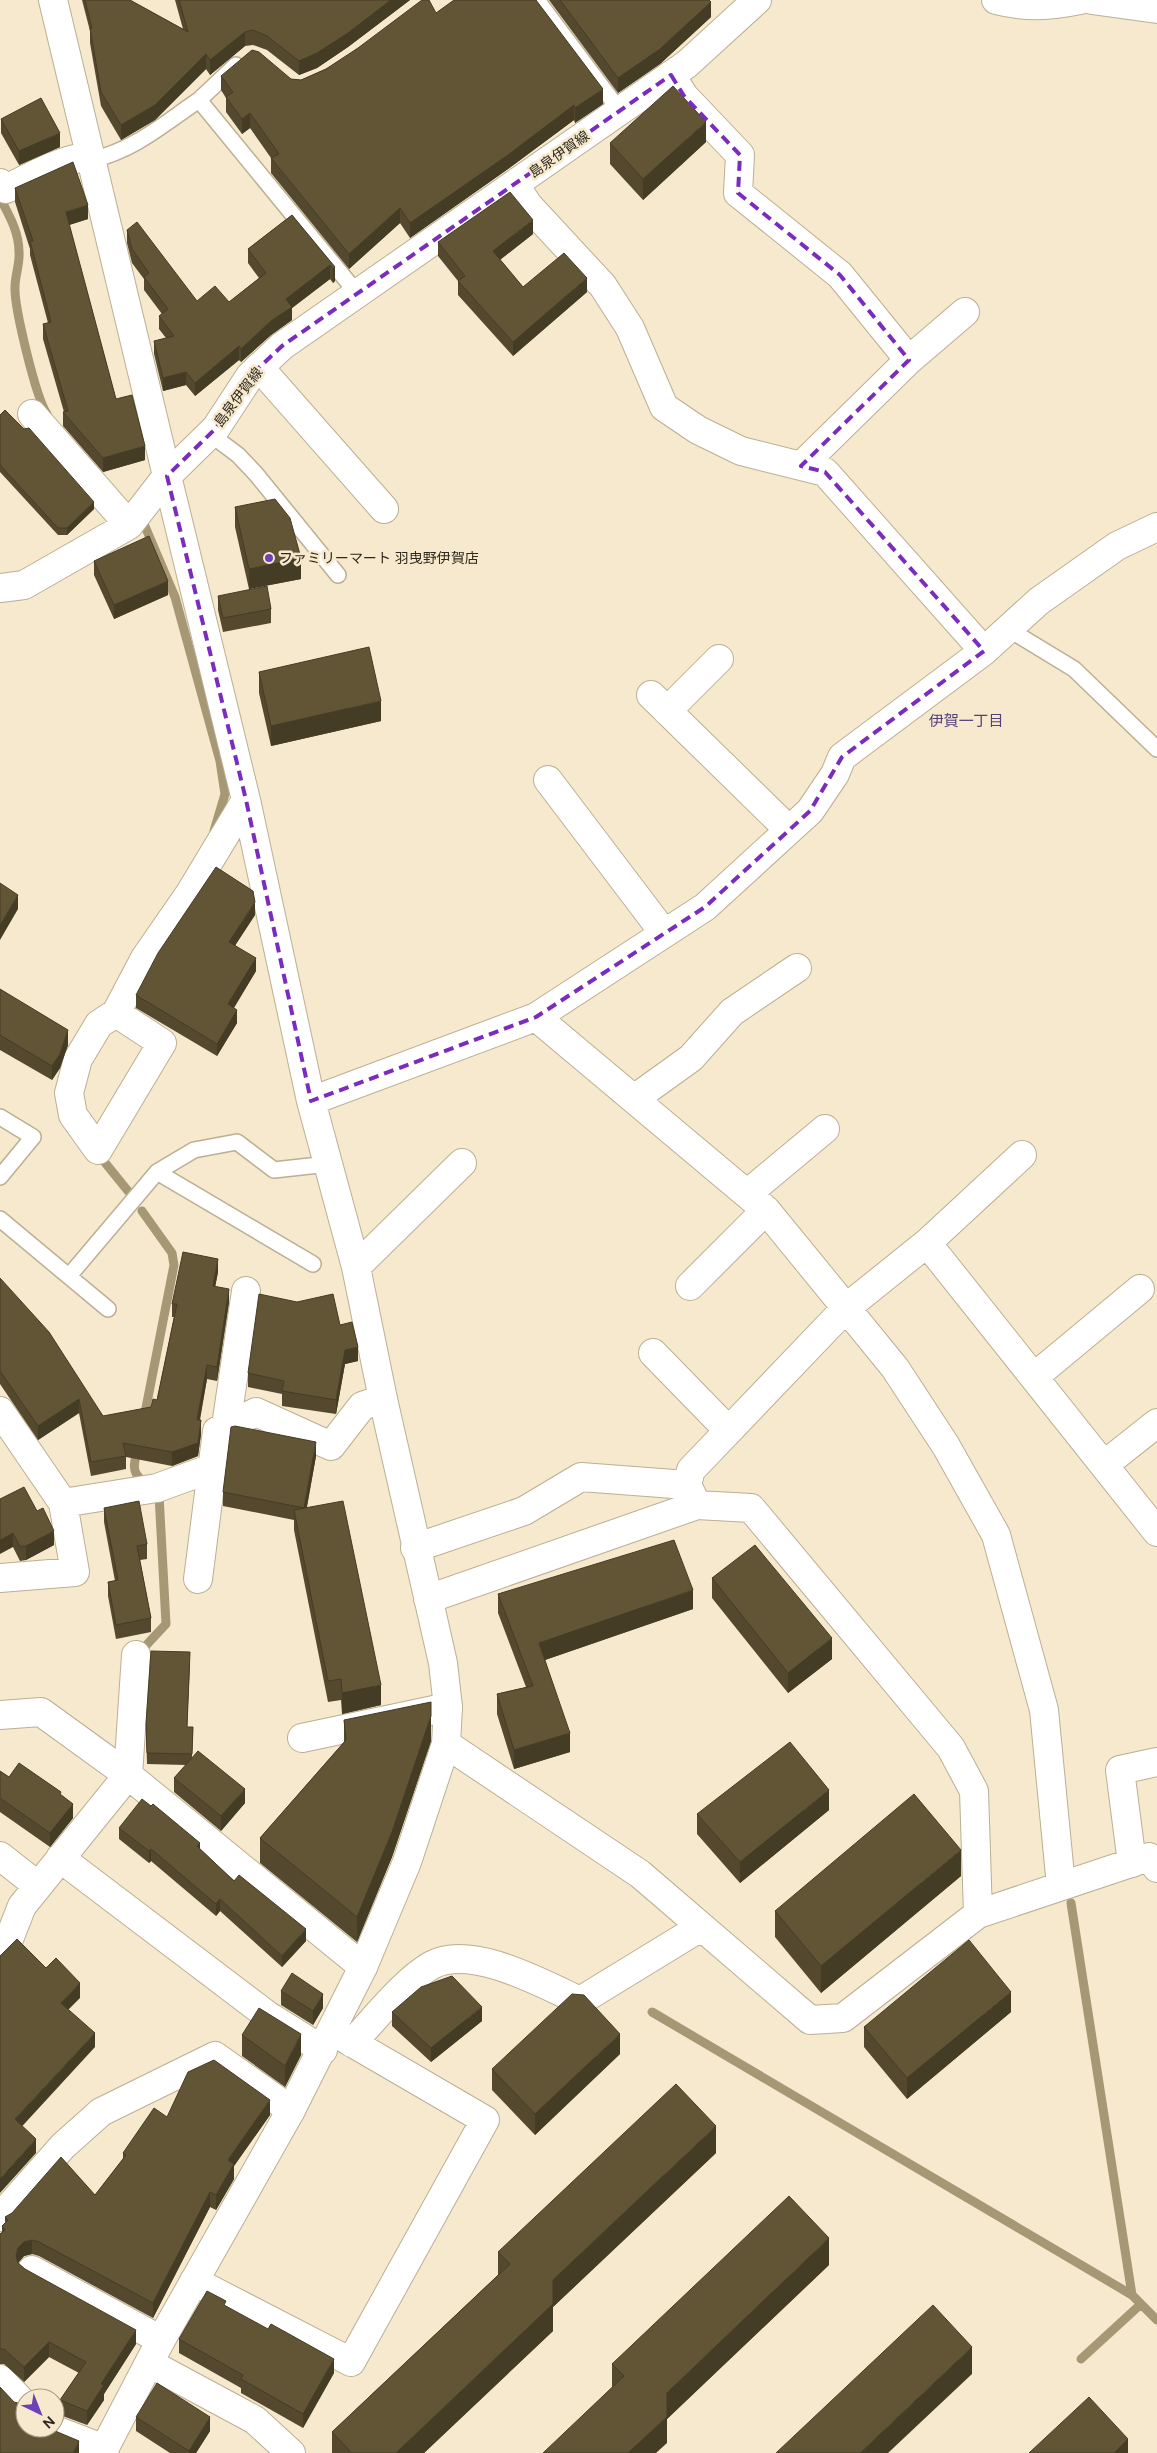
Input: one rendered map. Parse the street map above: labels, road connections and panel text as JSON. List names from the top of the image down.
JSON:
{
  "streets": {
    "street": ["島泉伊賀線"]
  },
  "districts": ["伊賀一丁目"],
  "places": ["ファミリーマート 羽曳野伊賀店"],
  "north": "bottom right"
}
